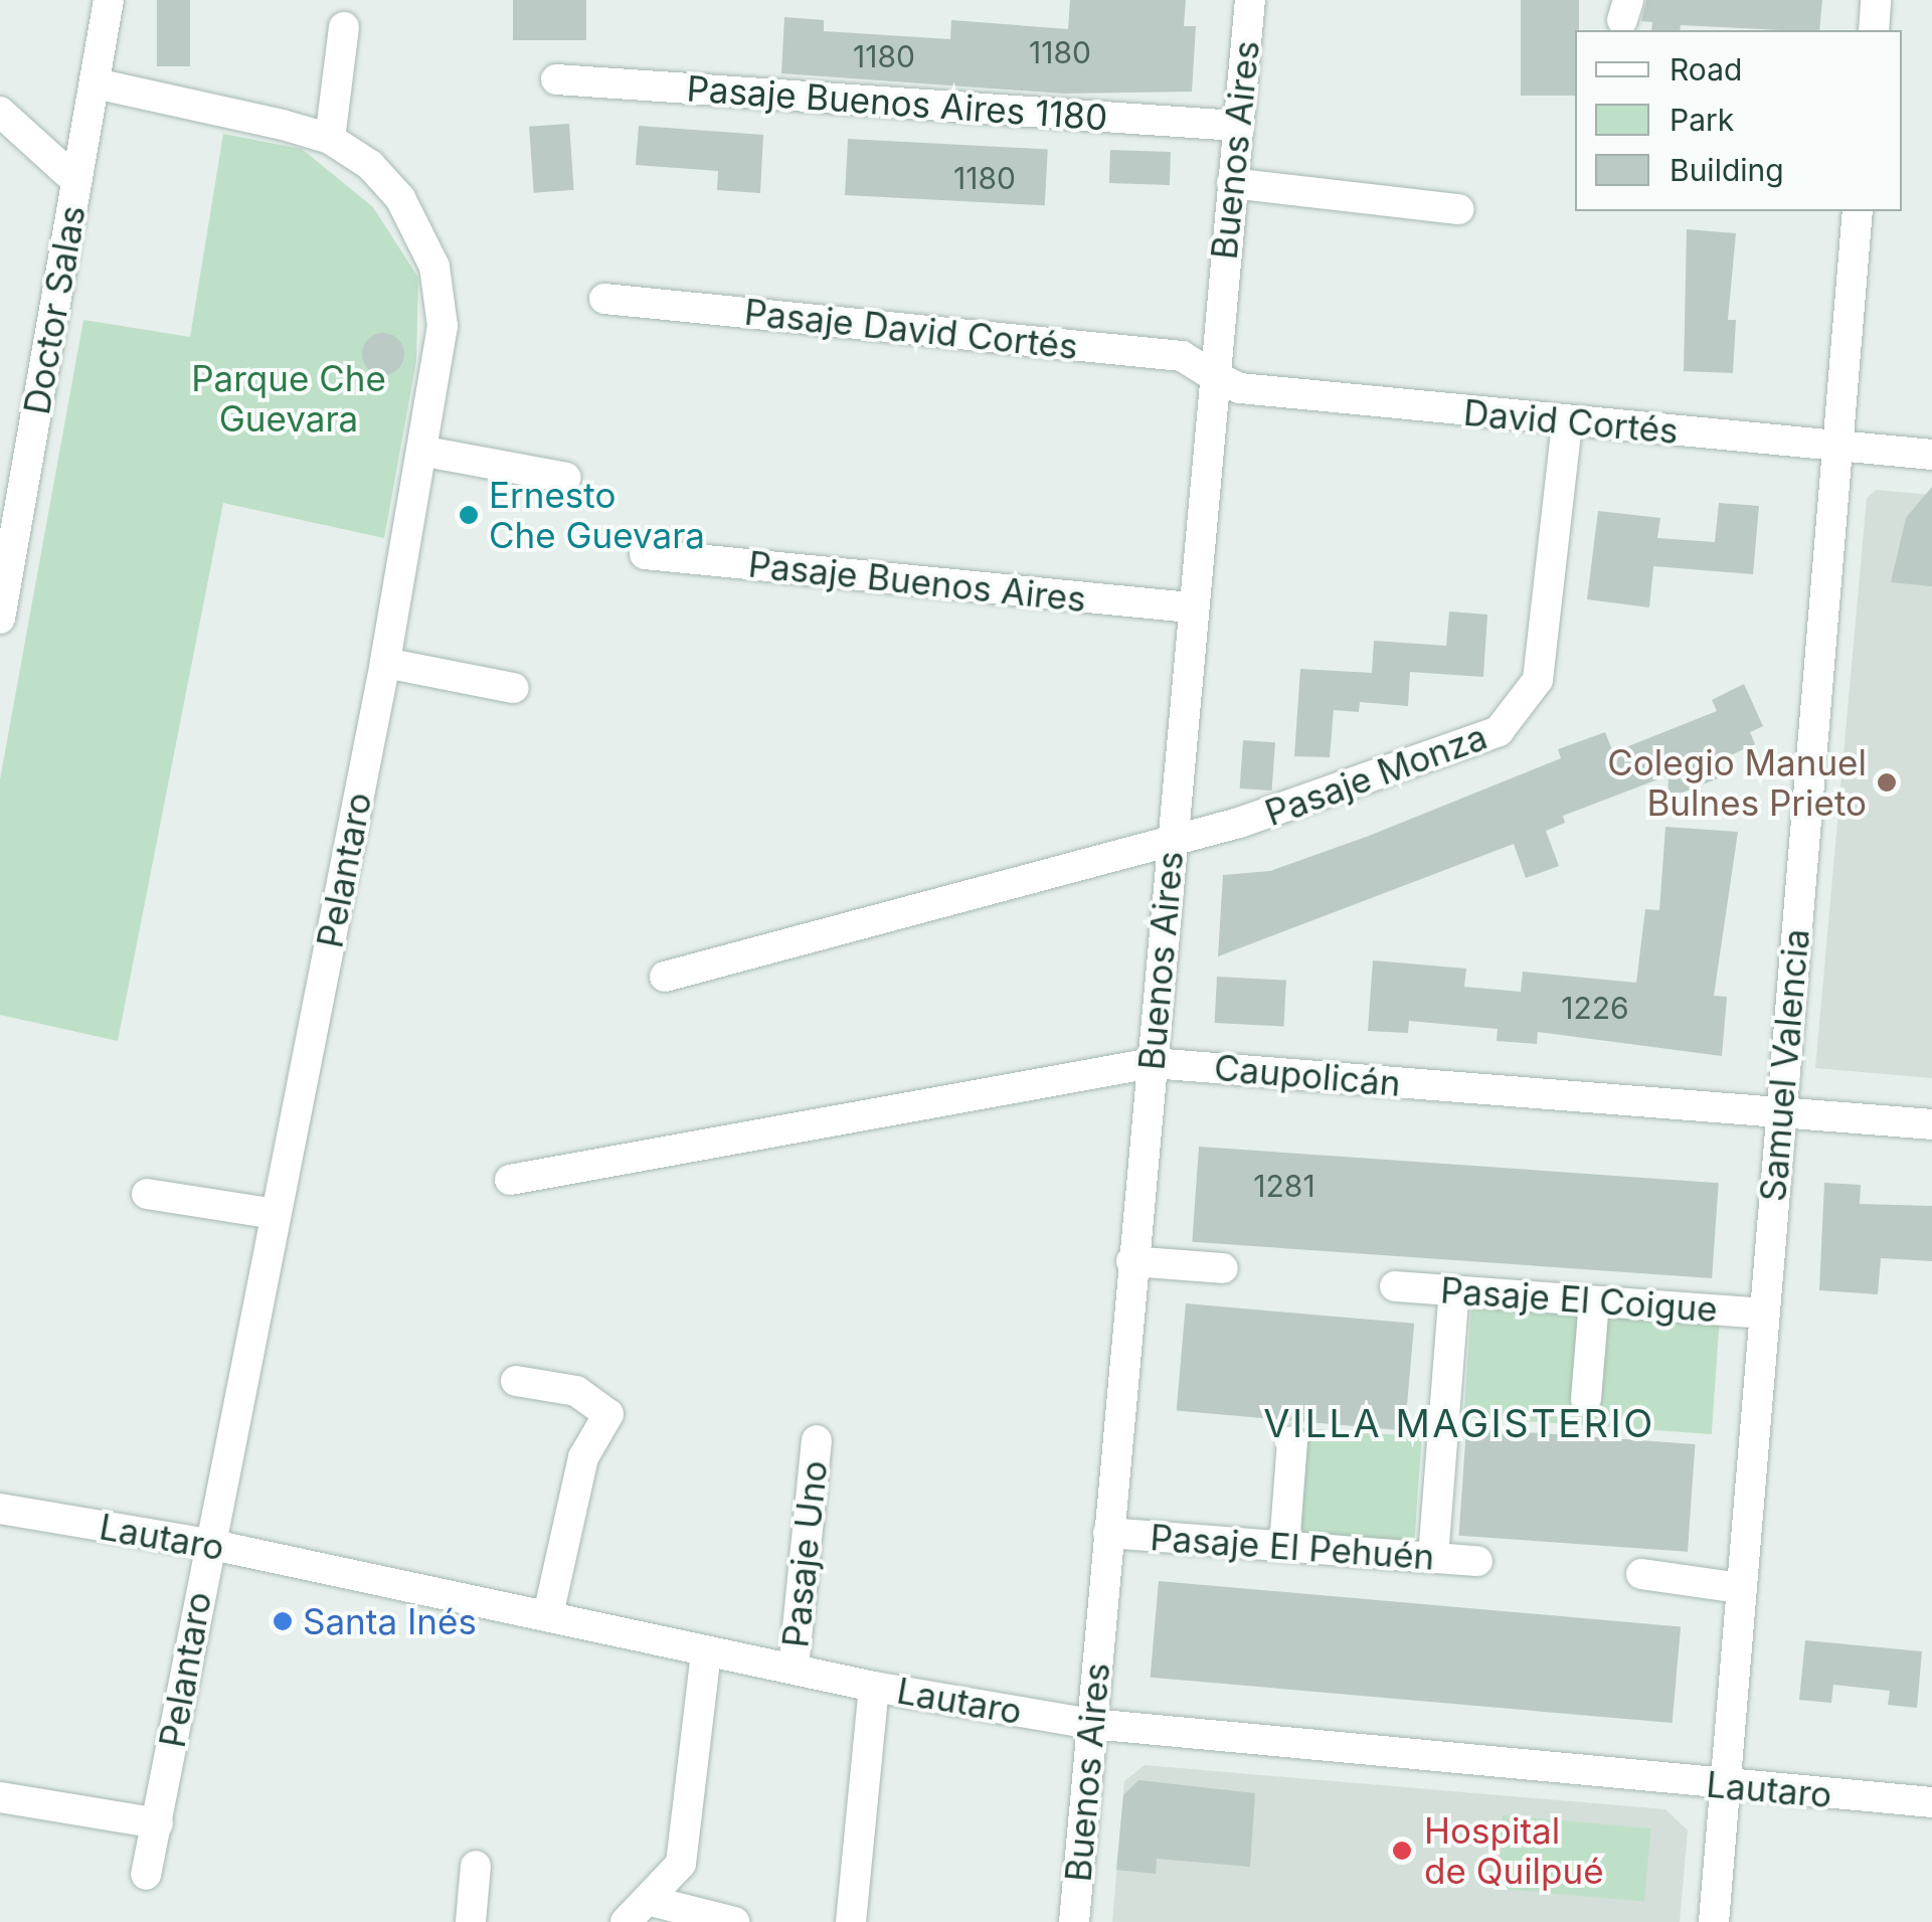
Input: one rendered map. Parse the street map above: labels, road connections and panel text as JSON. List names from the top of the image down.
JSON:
{
  "streets": {
    "street": [
      "Pasaje Buenos Aires 1180",
      "Buenos Aires",
      "Doctor Salas",
      "Pasaje David Cortés",
      "David Cortés",
      "Pasaje Buenos Aires",
      "Pasaje Monza",
      "Pelantaro",
      "Samuel Valencia",
      "Caupolicán",
      "Pasaje El Coigue",
      "Lautaro",
      "Pasaje El Pehuén",
      "Pasaje Uno"
    ]
  },
  "crossings": [
    ["Pasaje Buenos Aires 1180", "Buenos Aires"],
    ["Buenos Aires", "Pasaje David Cortés"],
    ["Buenos Aires", "David Cortés"],
    ["Buenos Aires", "Pasaje Buenos Aires"],
    ["Buenos Aires", "Pasaje Monza"],
    ["Buenos Aires", "Caupolicán"],
    ["Buenos Aires", "Lautaro"],
    ["Buenos Aires", "Pasaje El Pehuén"],
    ["Doctor Salas", "Pelantaro"],
    ["Pasaje David Cortés", "David Cortés"],
    ["David Cortés", "Pasaje Monza"],
    ["David Cortés", "Samuel Valencia"],
    ["Pelantaro", "Lautaro"],
    ["Samuel Valencia", "Caupolicán"],
    ["Samuel Valencia", "Pasaje El Coigue"],
    ["Samuel Valencia", "Lautaro"],
    ["Lautaro", "Pasaje Uno"]
  ],
  "districts": ["VILLA MAGISTERIO"],
  "parks": ["Parque Che Guevara"],
  "places": [
    "Ernesto Che Guevara",
    "Colegio Manuel Bulnes Prieto",
    "Santa Inés",
    "Hospital de Quilpué"
  ],
  "house_numbers": [
    "1180",
    "1180",
    "1180",
    "1226",
    "1281"
  ],
  "legend": ["Road", "Park", "Building"]
}
